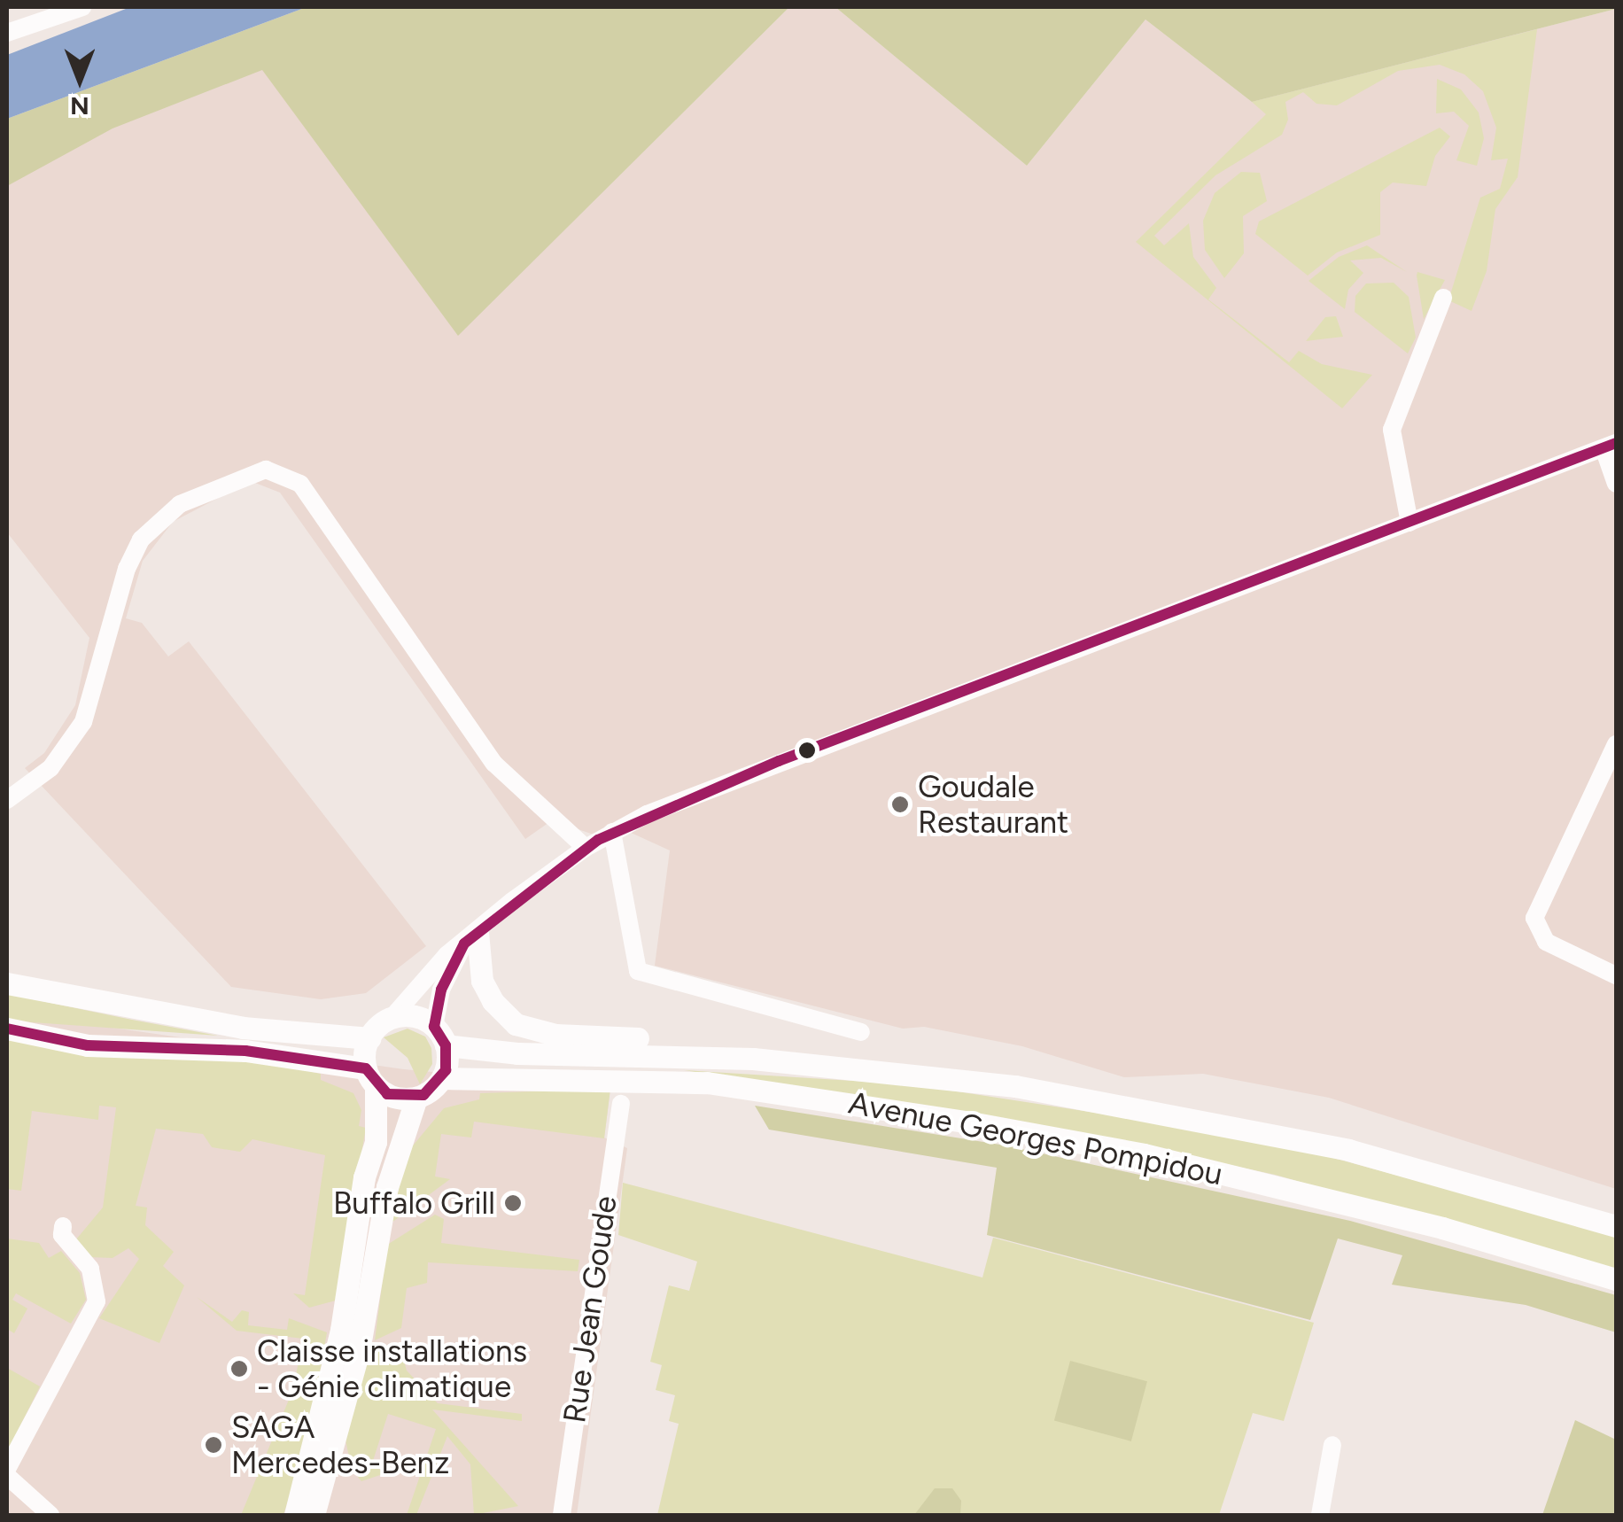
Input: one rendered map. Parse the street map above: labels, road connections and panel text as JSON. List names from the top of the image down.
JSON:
{
  "streets": {
    "main road": ["Avenue Georges Pompidou"],
    "street": ["Rue Jean Goude"]
  },
  "places": [
    "Goudale Restaurant",
    "Buffalo Grill",
    "Claisse installations - Génie climatique",
    "SAGA Mercedes-Benz"
  ],
  "north": "bottom"
}
